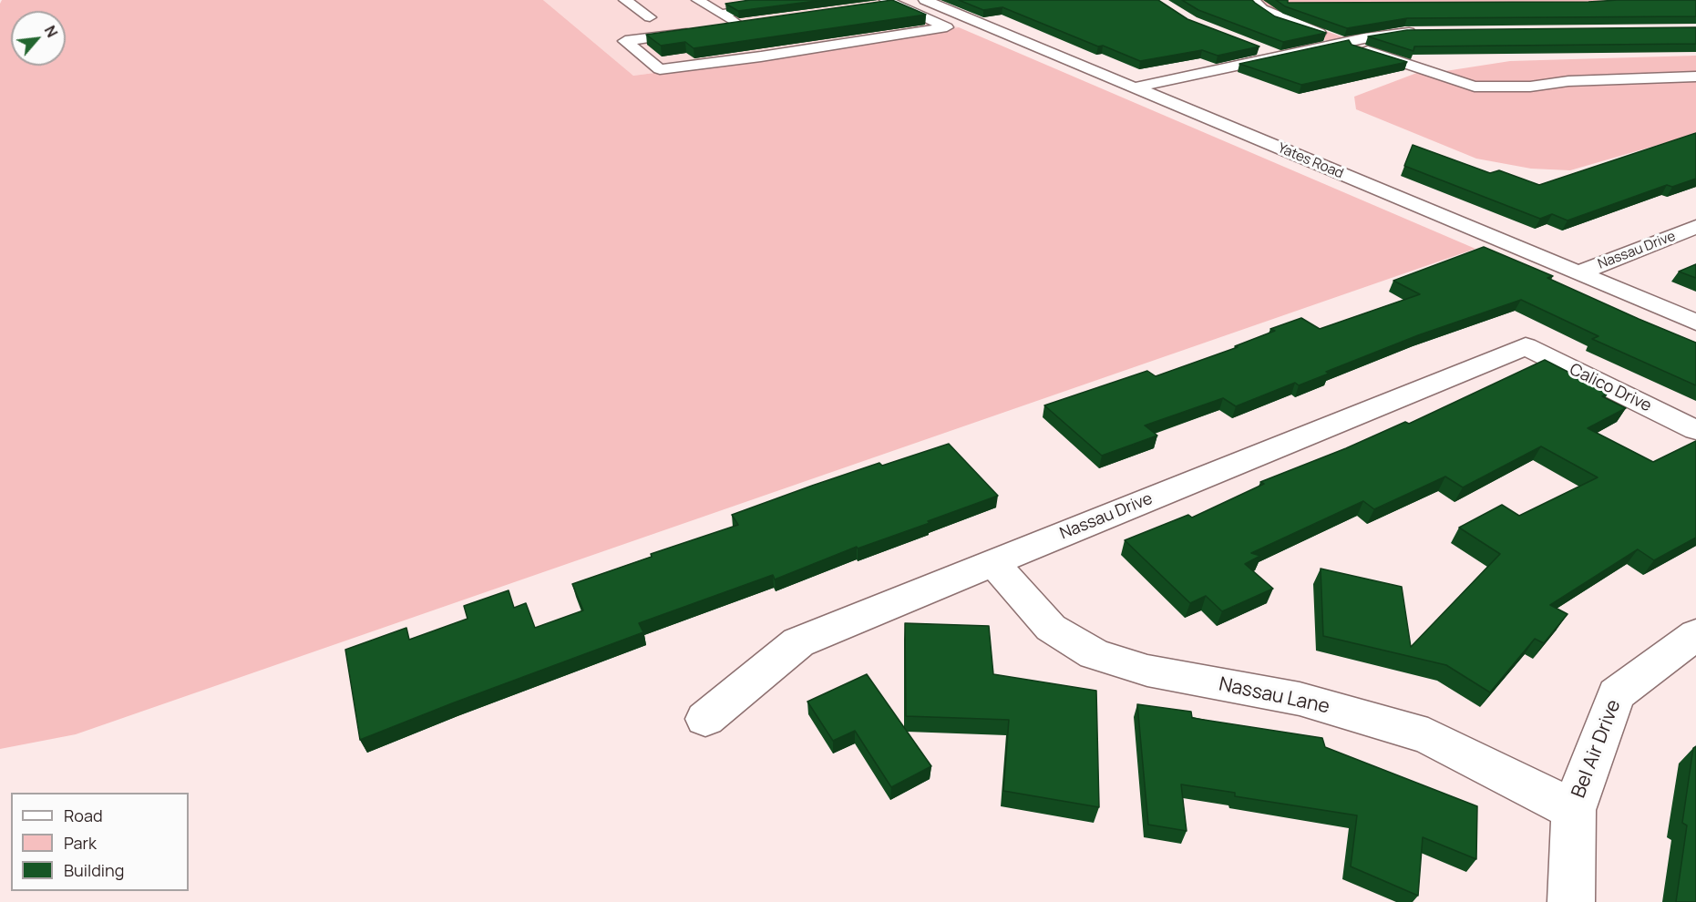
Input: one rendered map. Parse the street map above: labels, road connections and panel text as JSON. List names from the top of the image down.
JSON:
{
  "streets": {
    "street": [
      "Yates Road",
      "Nassau Drive",
      "Calico Drive",
      "Nassau Lane",
      "Bel Air Drive"
    ]
  },
  "crossings": [
    ["Yates Road", "Nassau Drive"],
    ["Nassau Drive", "Calico Drive"],
    ["Nassau Drive", "Nassau Lane"],
    ["Nassau Lane", "Bel Air Drive"]
  ],
  "legend": ["Road", "Park", "Building"],
  "north": "top right"
}
